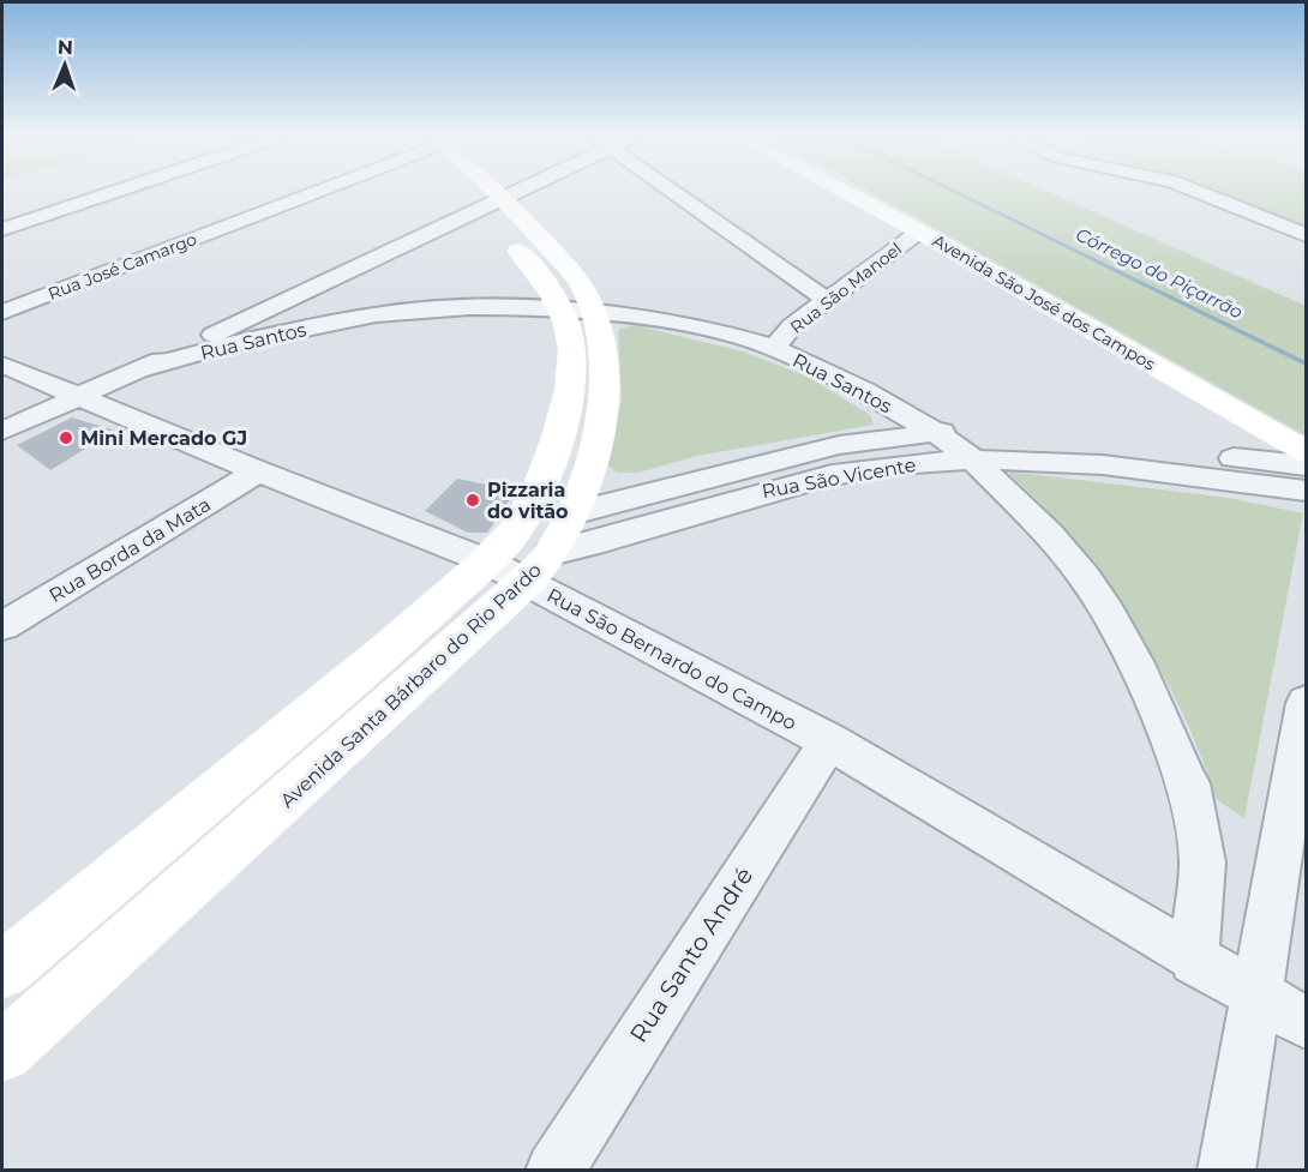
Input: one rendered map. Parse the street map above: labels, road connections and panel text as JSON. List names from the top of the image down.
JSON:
{
  "streets": {
    "main road": ["Avenida São José dos Campos", "Avenida Santa Bárbaro do Rio Pardo"],
    "street": [
      "Rua José Camargo",
      "Rua São Manoel",
      "Rua Santos",
      "Rua São Vicente",
      "Rua Borda da Mata",
      "Rua São Bernardo do Campo",
      "Rua Santo André"
    ]
  },
  "crossings": [
    ["Rua São Manoel", "Avenida São José dos Campos"],
    ["Rua São Manoel", "Rua Santos"],
    ["Rua Santos", "Rua São Vicente"],
    ["Rua Santos", "Rua São Bernardo do Campo"],
    ["Rua Santos", "Avenida Santa Bárbaro do Rio Pardo"],
    ["Rua São Vicente", "Rua São Bernardo do Campo"],
    ["Rua São Vicente", "Avenida Santa Bárbaro do Rio Pardo"],
    ["Rua Borda da Mata", "Rua São Bernardo do Campo"],
    ["Rua São Bernardo do Campo", "Avenida Santa Bárbaro do Rio Pardo"],
    ["Rua São Bernardo do Campo", "Rua Santo André"]
  ],
  "water": ["Córrego do Piçarrão"],
  "places": ["Mini Mercado GJ", "Pizzaria do vitão"],
  "north": "top"
}
